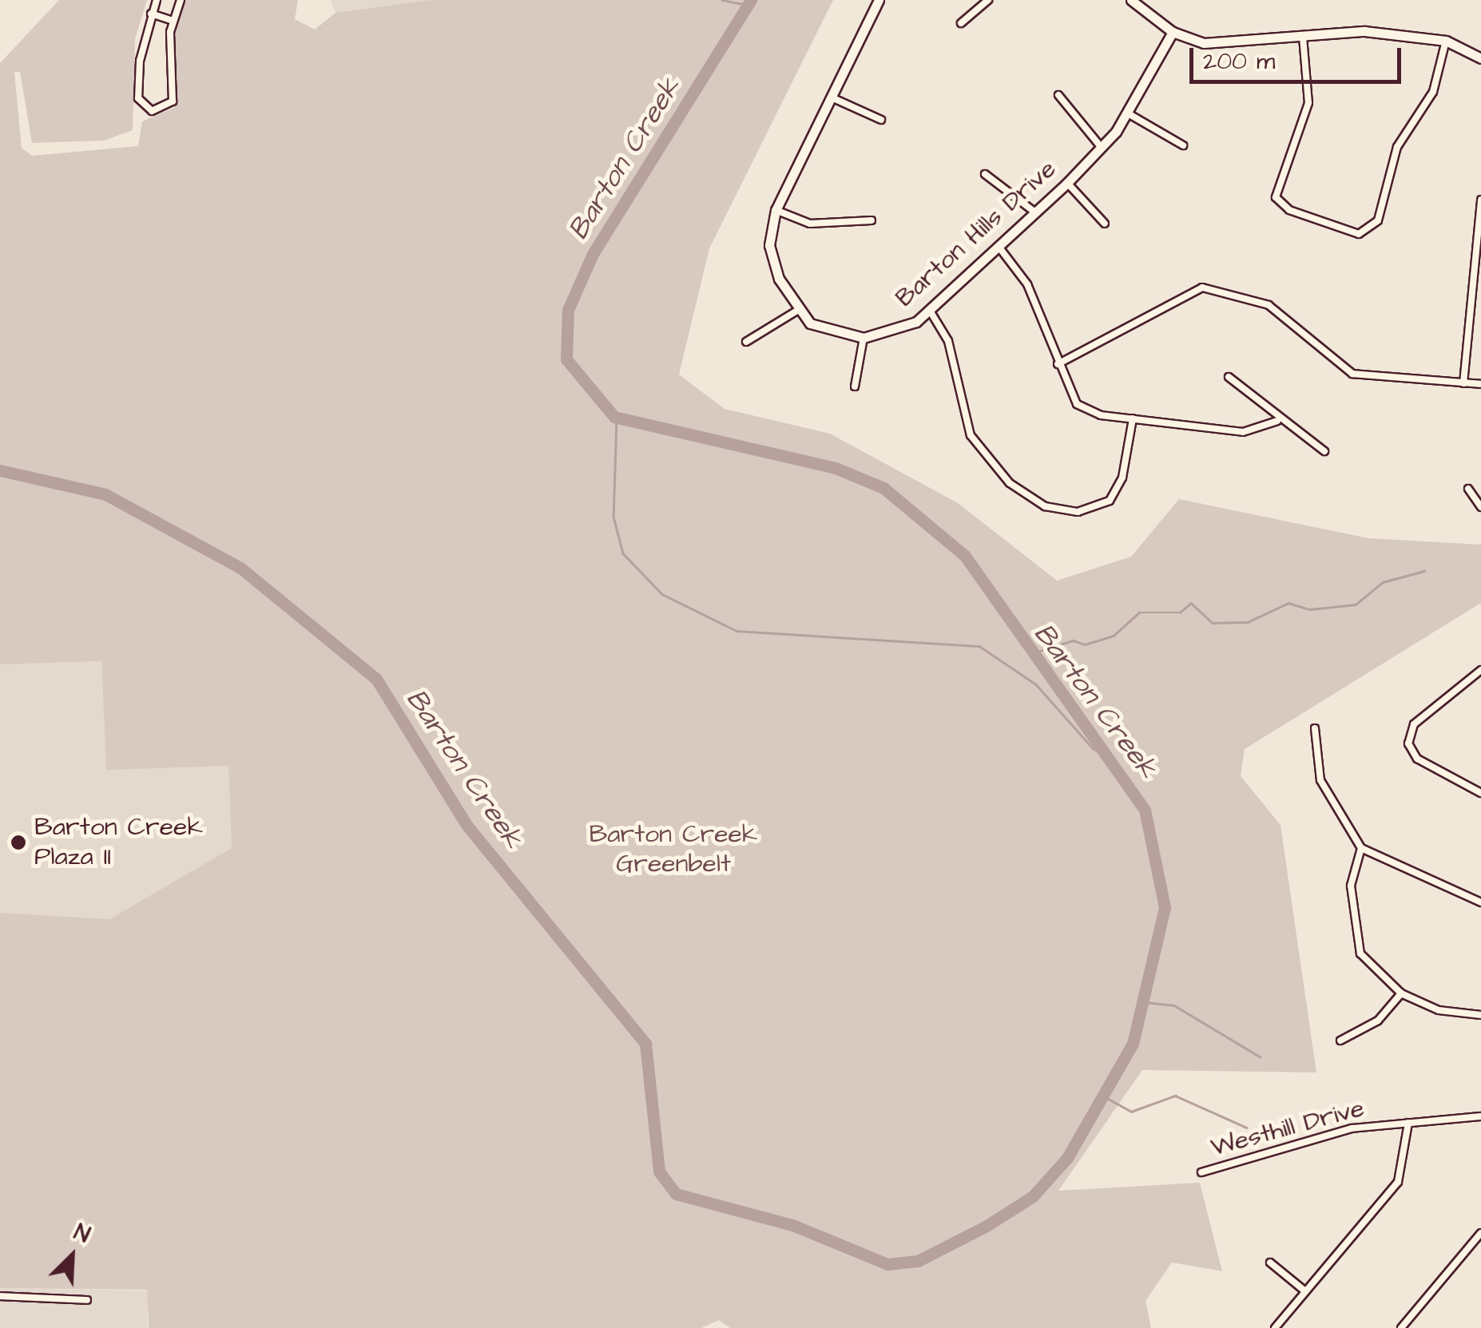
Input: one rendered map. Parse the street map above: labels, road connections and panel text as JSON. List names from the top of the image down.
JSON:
{
  "streets": {
    "street": ["Barton Hills Drive", "Westhill Drive"]
  },
  "water": ["Barton Creek"],
  "parks": ["Barton Creek Greenbelt"],
  "places": ["Barton Creek Plaza II"],
  "scale_bar": "200 m",
  "north": "top right"
}
